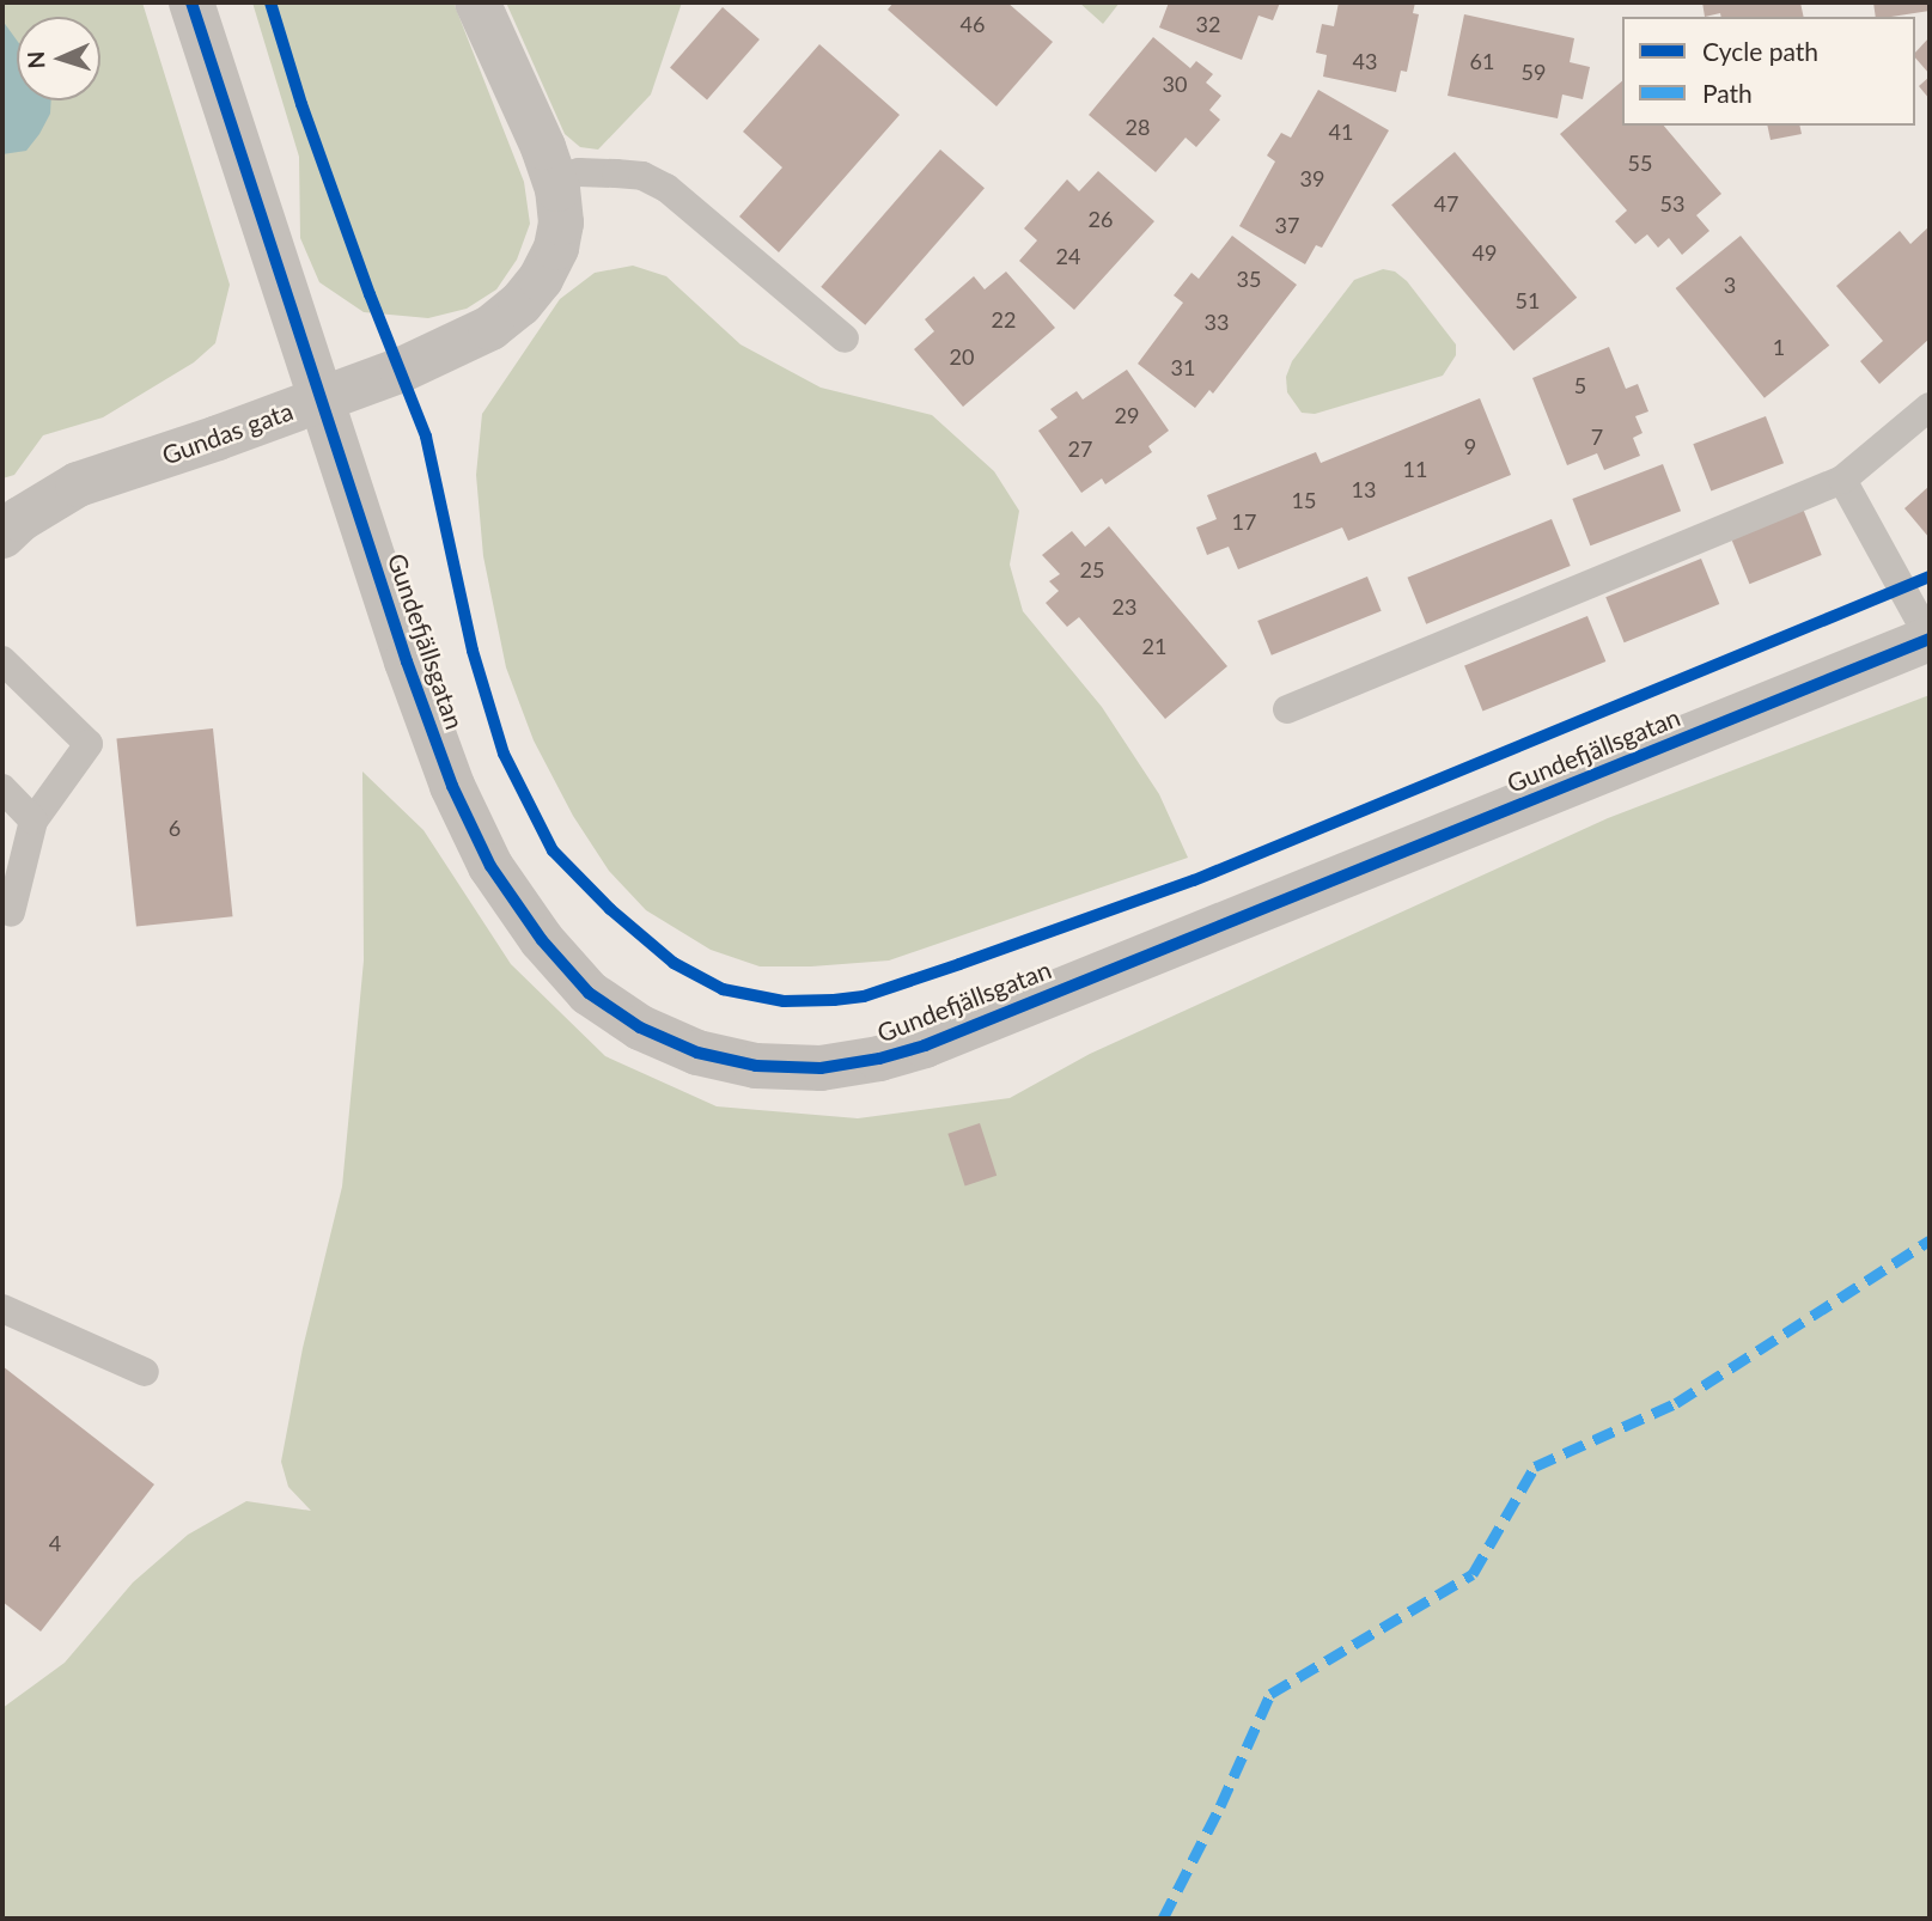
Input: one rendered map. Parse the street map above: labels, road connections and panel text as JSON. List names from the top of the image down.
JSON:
{
  "streets": {
    "street": ["Gundas gata", "Gundefjällsgatan"]
  },
  "crossings": [
    ["Gundas gata", "Gundefjällsgatan"]
  ],
  "house_numbers": [
    "46",
    "32",
    "43",
    "61",
    "59",
    "30",
    "28",
    "41",
    "55",
    "39",
    "47",
    "53",
    "26",
    "37",
    "49",
    "24",
    "35",
    "3",
    "51",
    "22",
    "33",
    "1",
    "20",
    "31",
    "5",
    "29",
    "7",
    "9",
    "27",
    "11",
    "13",
    "15",
    "17",
    "25",
    "23",
    "21",
    "6",
    "4"
  ],
  "legend": ["Cycle path", "Path"],
  "north": "left"
}
